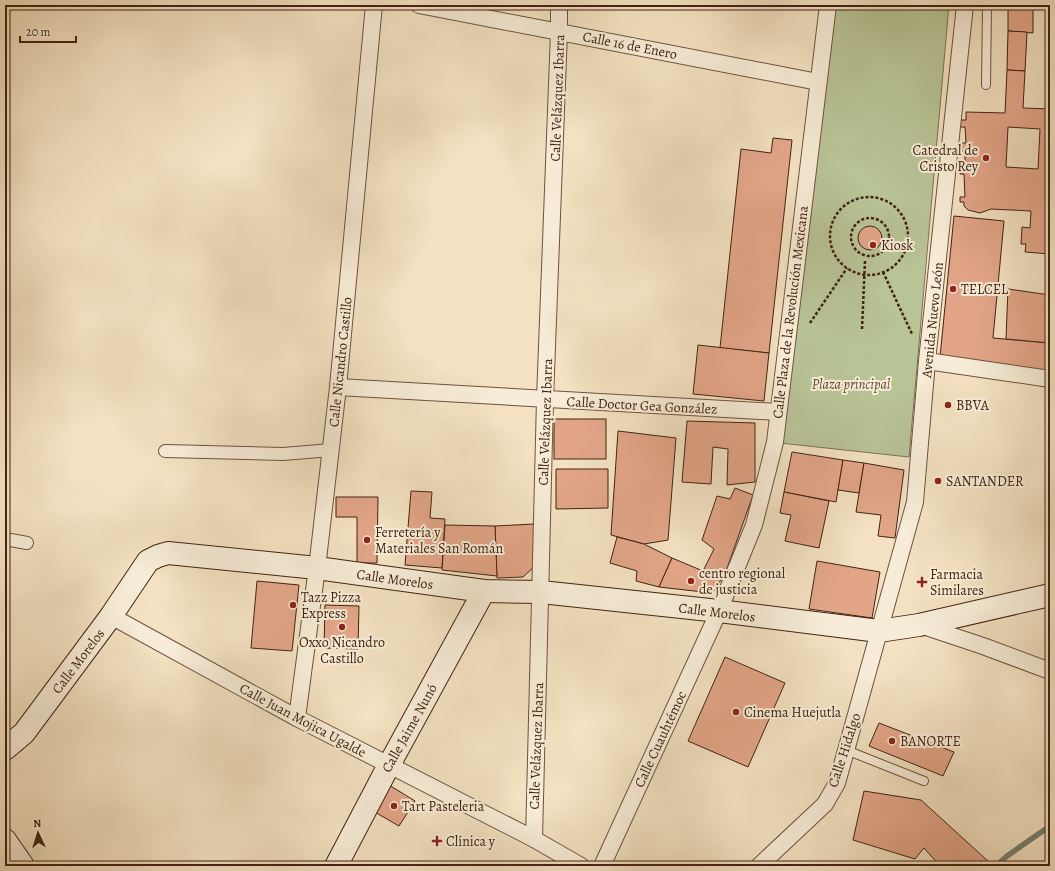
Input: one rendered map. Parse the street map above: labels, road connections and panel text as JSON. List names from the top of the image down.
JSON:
{
  "streets": {
    "main road": ["Calle Morelos", "Calle Jaime Nunó"],
    "street": [
      "Calle 16 de Enero",
      "Calle Velázquez Ibarra",
      "Calle Plaza de la Revolución Mexicana",
      "Avenida Nuevo León",
      "Calle Nicandro Castillo",
      "Calle Doctor Gea González",
      "Calle Juan Mojica Ugalde",
      "Calle Cuauhtémoc",
      "Calle Hidalgo"
    ]
  },
  "crossings": [
    ["Calle 16 de Enero", "Calle Velázquez Ibarra"],
    ["Calle 16 de Enero", "Calle Plaza de la Revolución Mexicana"],
    ["Calle Velázquez Ibarra", "Calle Doctor Gea González"],
    ["Calle Velázquez Ibarra", "Calle Morelos"],
    ["Calle Velázquez Ibarra", "Calle Juan Mojica Ugalde"],
    ["Calle Plaza de la Revolución Mexicana", "Calle Doctor Gea González"],
    ["Calle Plaza de la Revolución Mexicana", "Calle Morelos"],
    ["Calle Plaza de la Revolución Mexicana", "Calle Cuauhtémoc"],
    ["Avenida Nuevo León", "Calle Morelos"],
    ["Avenida Nuevo León", "Calle Hidalgo"],
    ["Calle Nicandro Castillo", "Calle Doctor Gea González"],
    ["Calle Nicandro Castillo", "Calle Morelos"],
    ["Calle Nicandro Castillo", "Calle Juan Mojica Ugalde"],
    ["Calle Morelos", "Calle Juan Mojica Ugalde"],
    ["Calle Morelos", "Calle Jaime Nunó"],
    ["Calle Morelos", "Calle Cuauhtémoc"],
    ["Calle Morelos", "Calle Hidalgo"],
    ["Calle Juan Mojica Ugalde", "Calle Jaime Nunó"]
  ],
  "parks": ["Plaza principal"],
  "places": {
    "other": [
      "Catedral de Cristo Rey",
      "Kiosk",
      "TELCEL",
      "BBVA",
      "SANTANDER",
      "Ferretería y Materiales San Román",
      "centro regional de justicia",
      "Tazz Pizza Express",
      "Oxxo Nicandro Castillo",
      "Cinema Huejutla",
      "BANORTE",
      "Tart Pasteleria"
    ],
    "health": ["Farmacia Similares", "Clínica y"]
  },
  "scale_bar": "20 m",
  "north": "top"
}
